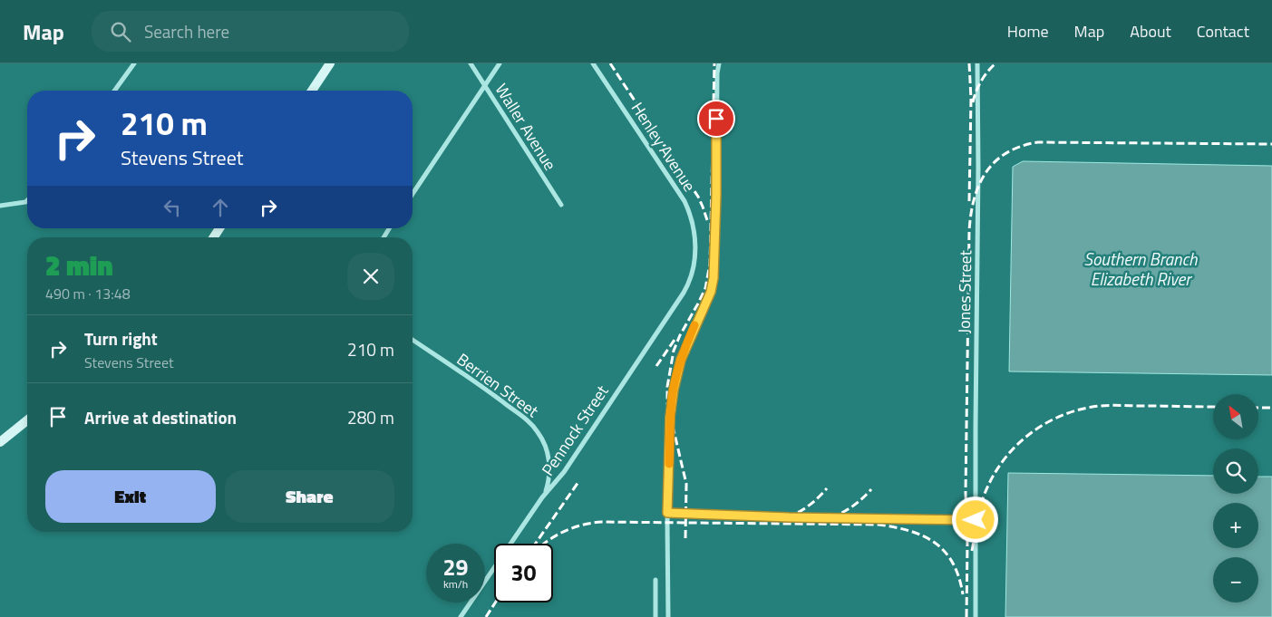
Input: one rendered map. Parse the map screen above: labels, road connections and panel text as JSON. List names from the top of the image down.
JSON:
{
  "streets": {
    "street": [
      "Waller Avenue",
      "Henley Avenue",
      "Jones Street",
      "Berrien Street",
      "Pennock Street"
    ]
  },
  "crossings": [
    ["Henley Avenue", "Pennock Street"],
    ["Berrien Street", "Pennock Street"]
  ],
  "water": ["Southern Branch Elizabeth River"],
  "north": "top left",
  "page": {
    "header": "Map",
    "search": "Search here",
    "nav": [
      "Home",
      "Map",
      "About",
      "Contact"
    ],
    "turn": ["210 m", "Stevens Street"],
    "heading": ["2 min", "490 m · 13:48"],
    "list": [
      {
        "name": "Turn right",
        "note": "Stevens Street",
        "value": "210 m"
      },
      {
        "name": "Arrive at destination",
        "value": "280 m"
      }
    ],
    "map_buttons": ["+", "−"],
    "buttons": ["Exit", "Share"],
    "speed": "29 km/h",
    "limit": "30"
  }
}
